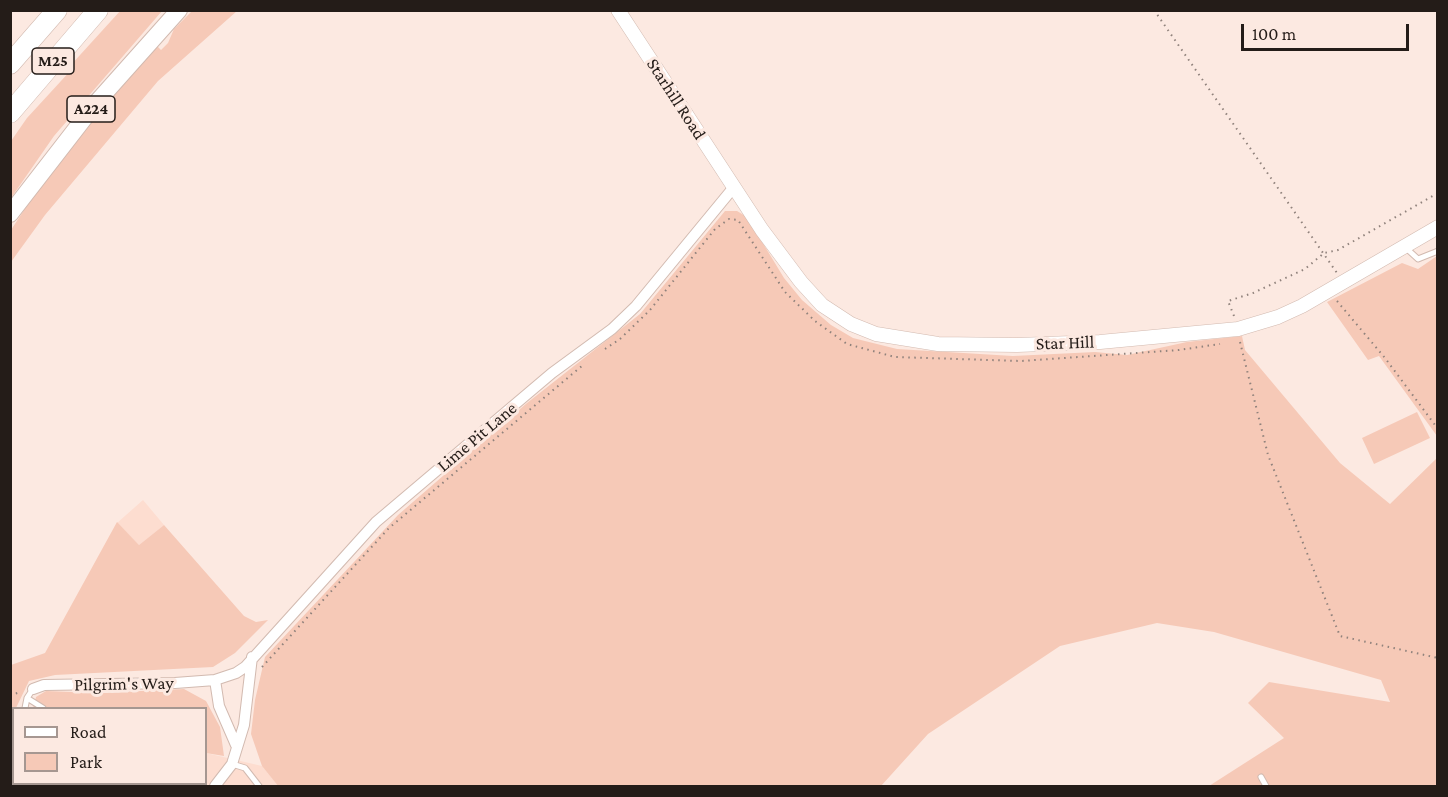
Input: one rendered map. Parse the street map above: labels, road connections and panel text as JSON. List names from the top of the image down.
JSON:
{
  "streets": {
    "highway": ["M25"],
    "main road": ["A224"],
    "street": [
      "Starhill Road",
      "Star Hill",
      "Lime Pit Lane",
      "Pilgrim's Way"
    ]
  },
  "crossings": [
    ["Starhill Road", "Star Hill"],
    ["Starhill Road", "Lime Pit Lane"],
    ["Star Hill", "Lime Pit Lane"],
    ["Lime Pit Lane", "Pilgrim's Way"]
  ],
  "legend": ["Road", "Park"],
  "scale_bar": "100 m"
}
